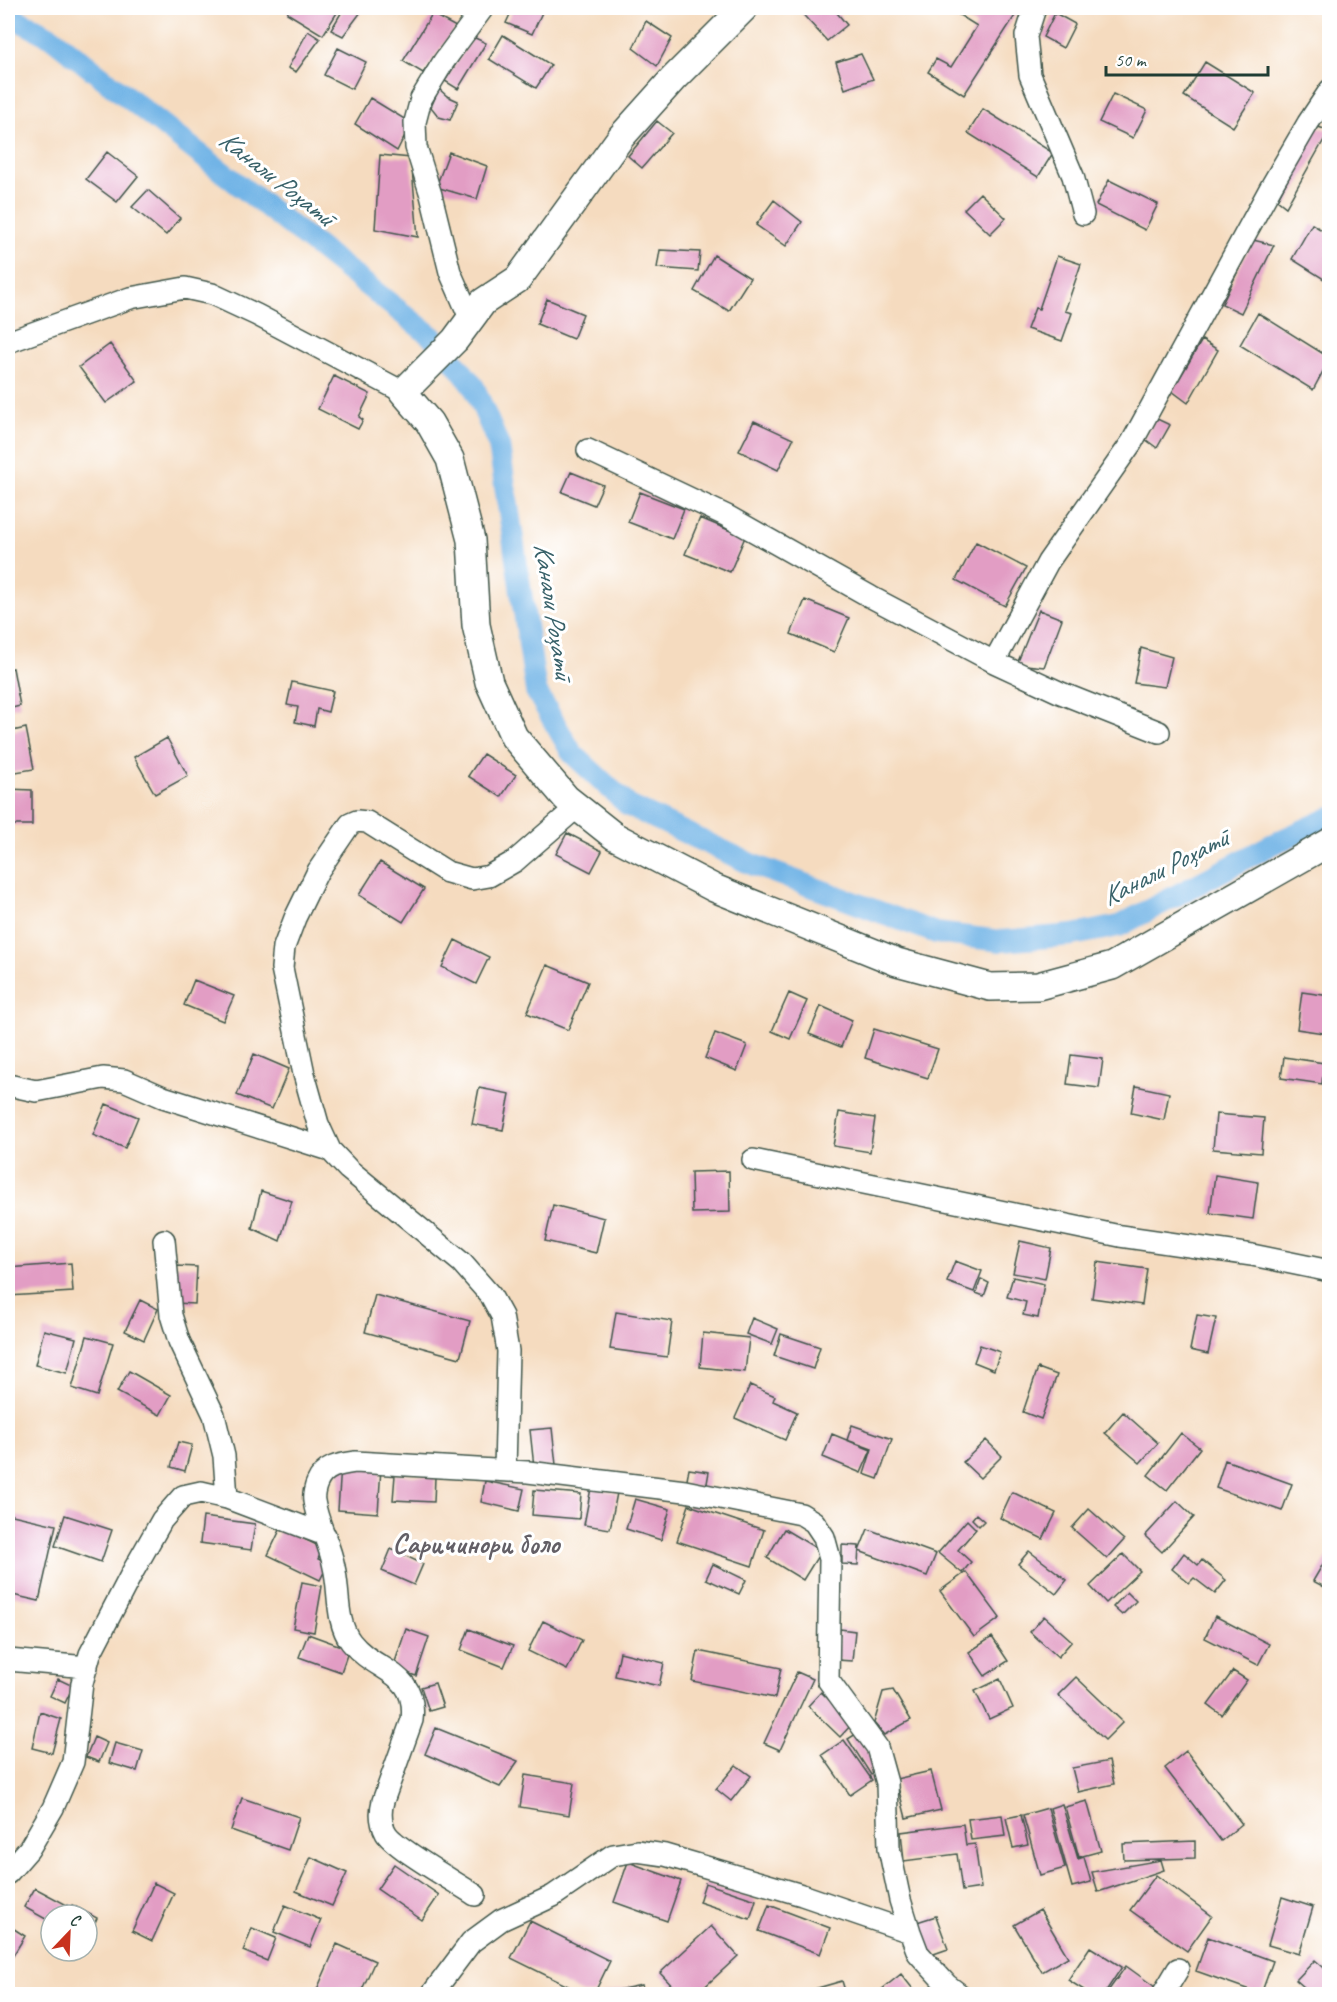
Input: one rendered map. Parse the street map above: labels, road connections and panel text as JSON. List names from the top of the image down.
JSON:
{
  "districts": ["Саричинори боло"],
  "water": ["Канали Роҳатӣ"],
  "scale_bar": "50 m",
  "north": "top right"
}
